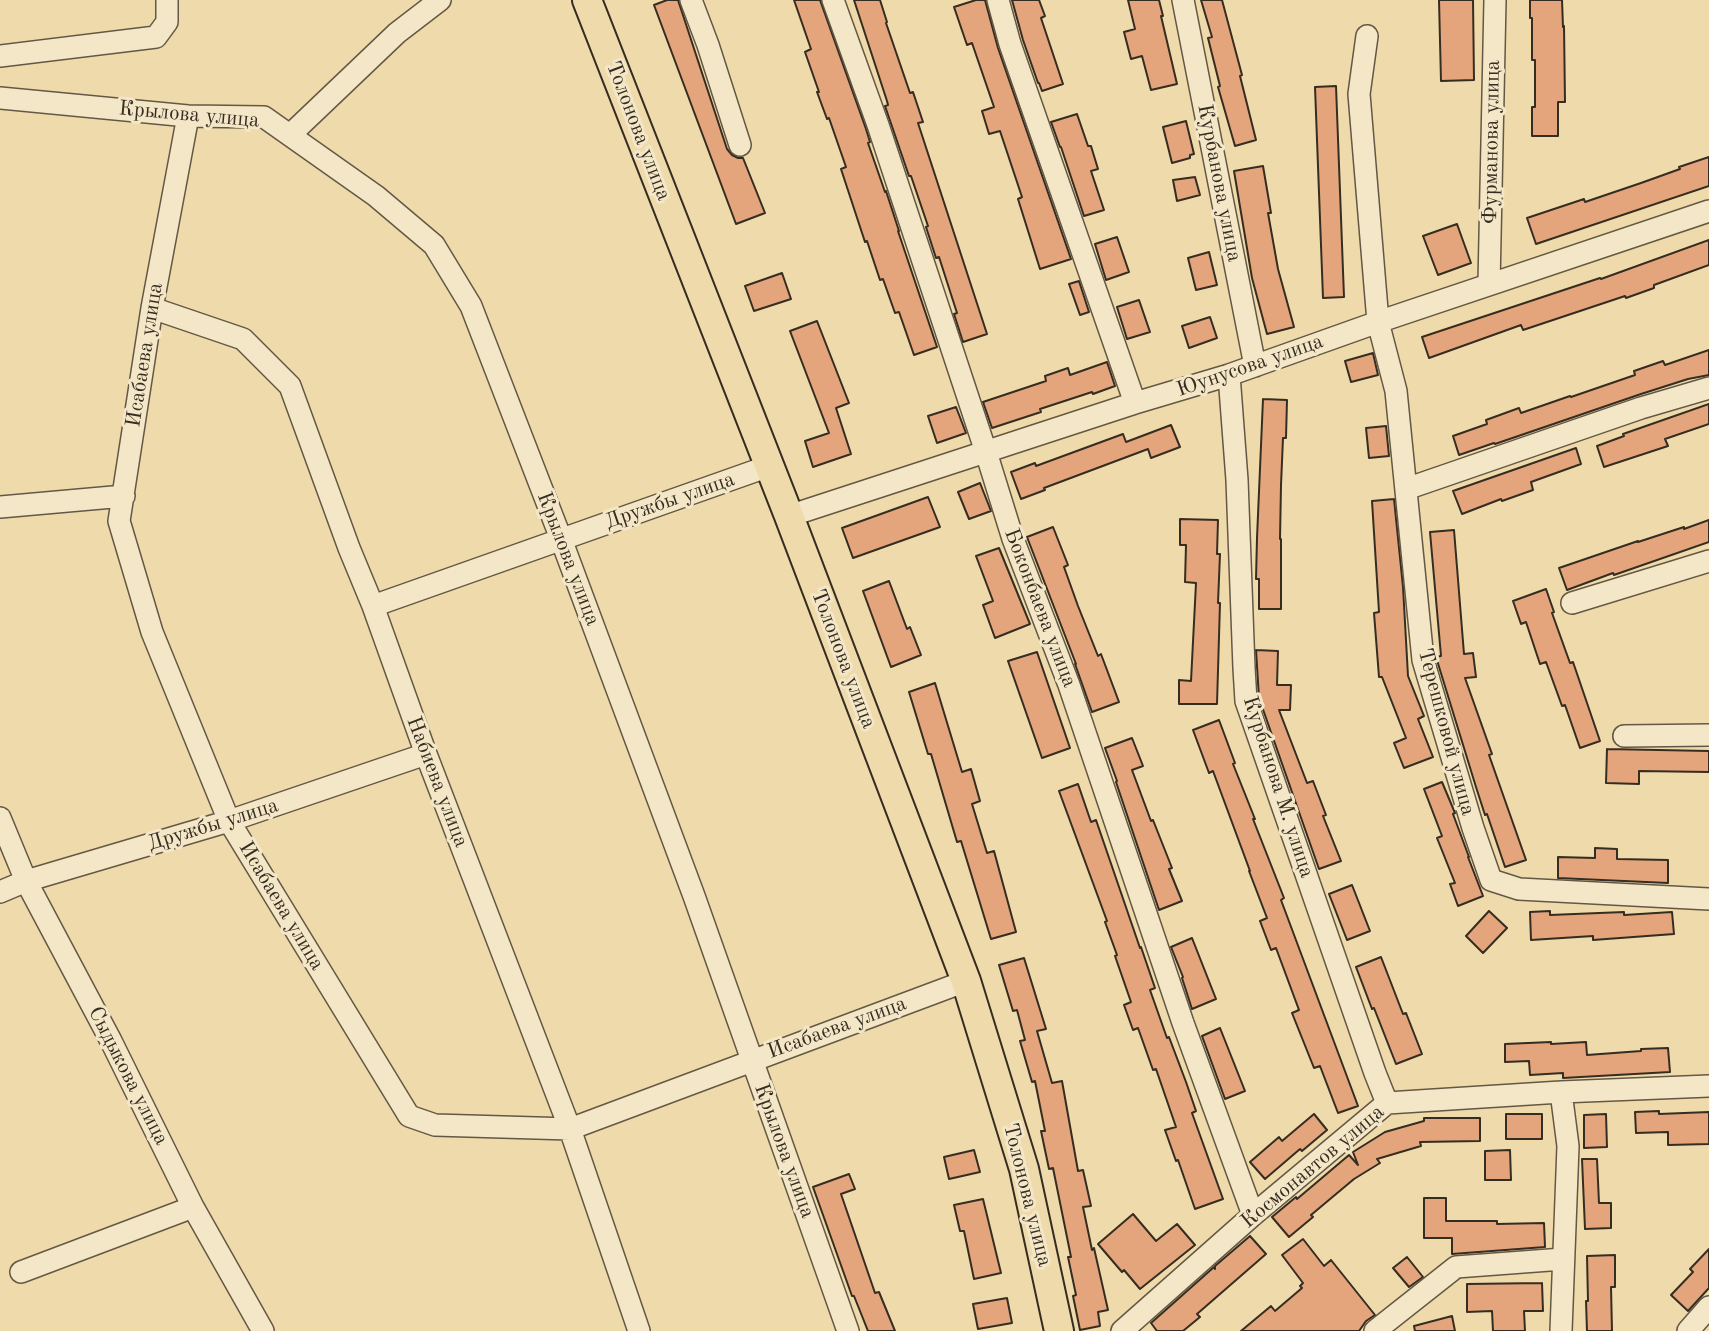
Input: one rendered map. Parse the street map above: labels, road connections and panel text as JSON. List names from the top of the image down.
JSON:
{
  "streets": {
    "main road": ["Толонова улица"],
    "street": [
      "Крылова улица",
      "Фурманова улица",
      "Курбанова улица",
      "Исабаева улица",
      "Юунусова улица",
      "Дружбы улица",
      "Боконбаева улица",
      "Терешковой улица",
      "Набиева улица",
      "Курбанова М. улица",
      "Сыдыкова улица",
      "Космонавтов улица"
    ]
  },
  "crossings": [
    ["Крылова улица", "Исабаева улица"],
    ["Крылова улица", "Дружбы улица"],
    ["Толонова улица", "Исабаева улица"],
    ["Толонова улица", "Юунусова улица"],
    ["Толонова улица", "Дружбы улица"],
    ["Фурманова улица", "Юунусова улица"],
    ["Курбанова улица", "Юунусова улица"],
    ["Исабаева улица", "Дружбы улица"],
    ["Исабаева улица", "Набиева улица"],
    ["Юунусова улица", "Боконбаева улица"],
    ["Юунусова улица", "Терешковой улица"],
    ["Юунусова улица", "Курбанова М. улица"],
    ["Дружбы улица", "Набиева улица"],
    ["Дружбы улица", "Сыдыкова улица"],
    ["Боконбаева улица", "Космонавтов улица"],
    ["Курбанова М. улица", "Космонавтов улица"]
  ]
}
